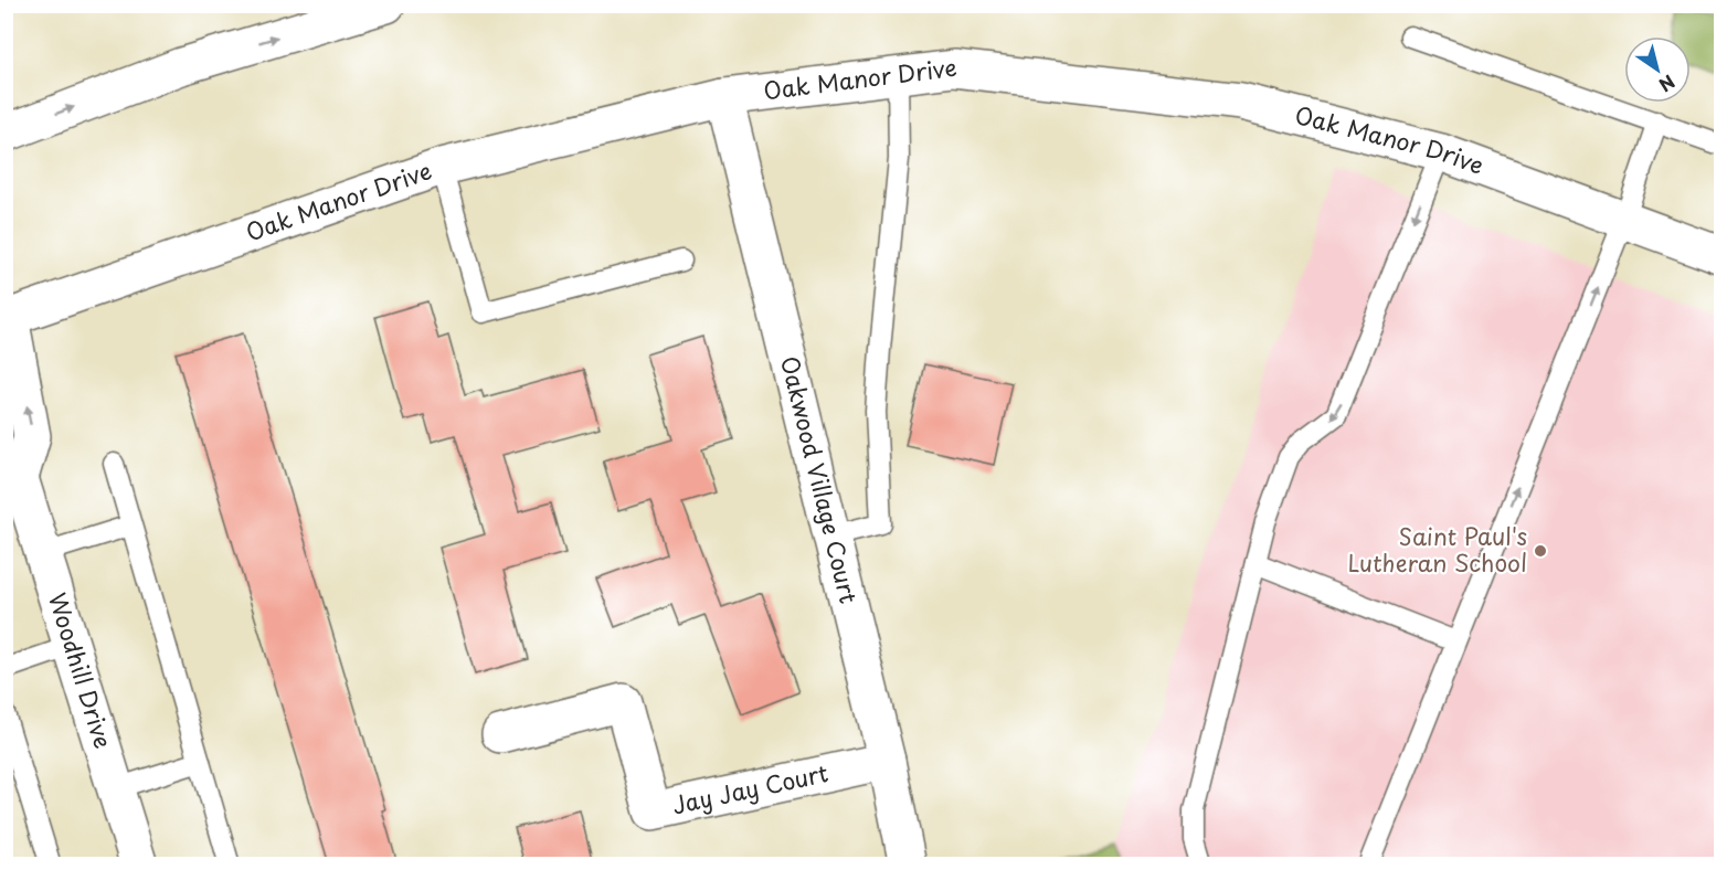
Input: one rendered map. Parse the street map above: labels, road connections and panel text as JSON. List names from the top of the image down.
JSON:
{
  "streets": {
    "main road": [
      "Oak Manor Drive",
      "Oakwood Village Court",
      "Woodhill Drive",
      "Jay Jay Court"
    ]
  },
  "crossings": [
    ["Oak Manor Drive", "Oakwood Village Court"],
    ["Oak Manor Drive", "Woodhill Drive"],
    ["Oakwood Village Court", "Jay Jay Court"]
  ],
  "places": ["Saint Paul's Lutheran School"],
  "north": "bottom right"
}
